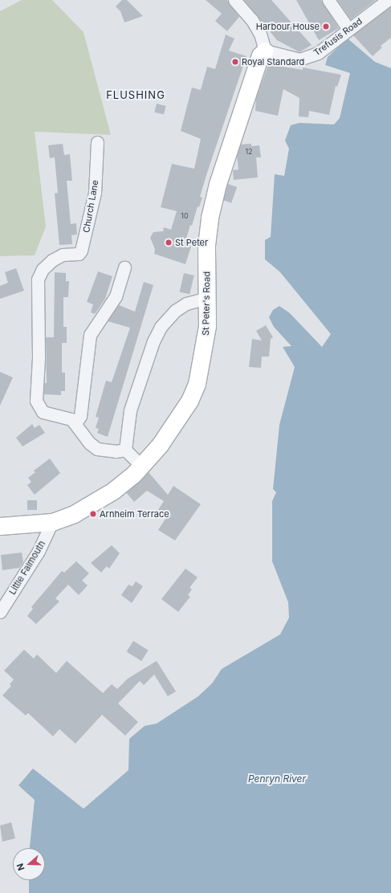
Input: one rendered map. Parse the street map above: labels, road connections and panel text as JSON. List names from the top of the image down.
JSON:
{
  "streets": {
    "street": [
      "Trefusis Road",
      "Church Lane",
      "St Peter's Road",
      "Little Falmouth"
    ]
  },
  "crossings": [
    ["Trefusis Road", "St Peter's Road"],
    ["St Peter's Road", "Little Falmouth"]
  ],
  "districts": ["FLUSHING"],
  "water": ["Penryn River"],
  "places": [
    "Harbour House",
    "Royal Standard",
    "St Peter",
    "Arnheim Terrace"
  ],
  "house_numbers": ["12", "10"],
  "north": "left"
}
